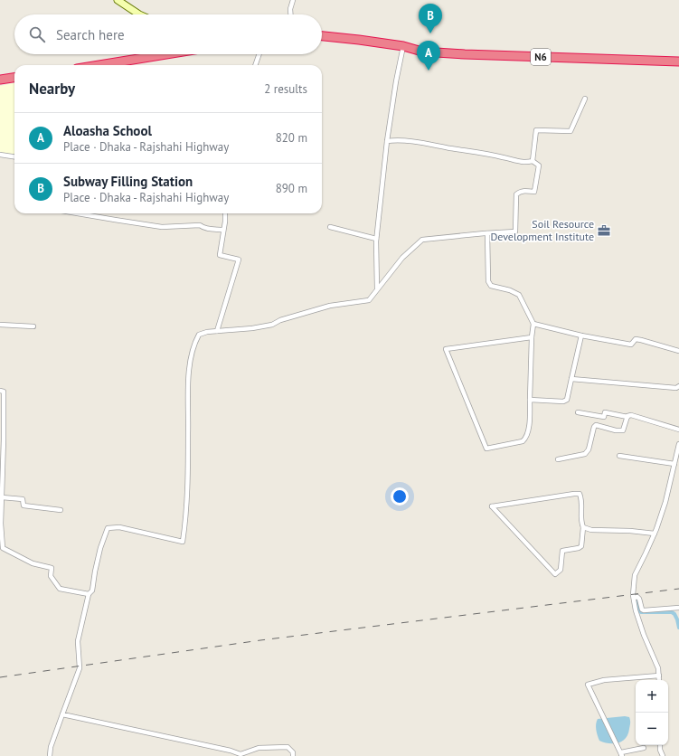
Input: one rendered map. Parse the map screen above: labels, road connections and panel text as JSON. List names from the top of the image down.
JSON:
{
  "streets": {
    "highway": ["N6"]
  },
  "places": {
    "office": ["Soil Resource Development Institute"]
  },
  "page": {
    "pins": ["B", "A"],
    "search": "Search here",
    "heading": ["Nearby", "2 results"],
    "list": [
      {
        "mark": "A",
        "name": "Aloasha School",
        "note": "Place · Dhaka - Rajshahi Highway",
        "value": "820 m"
      },
      {
        "mark": "B",
        "name": "Subway Filling Station",
        "note": "Place · Dhaka - Rajshahi Highway",
        "value": "890 m"
      }
    ],
    "map_buttons": ["+", "−"]
  }
}
